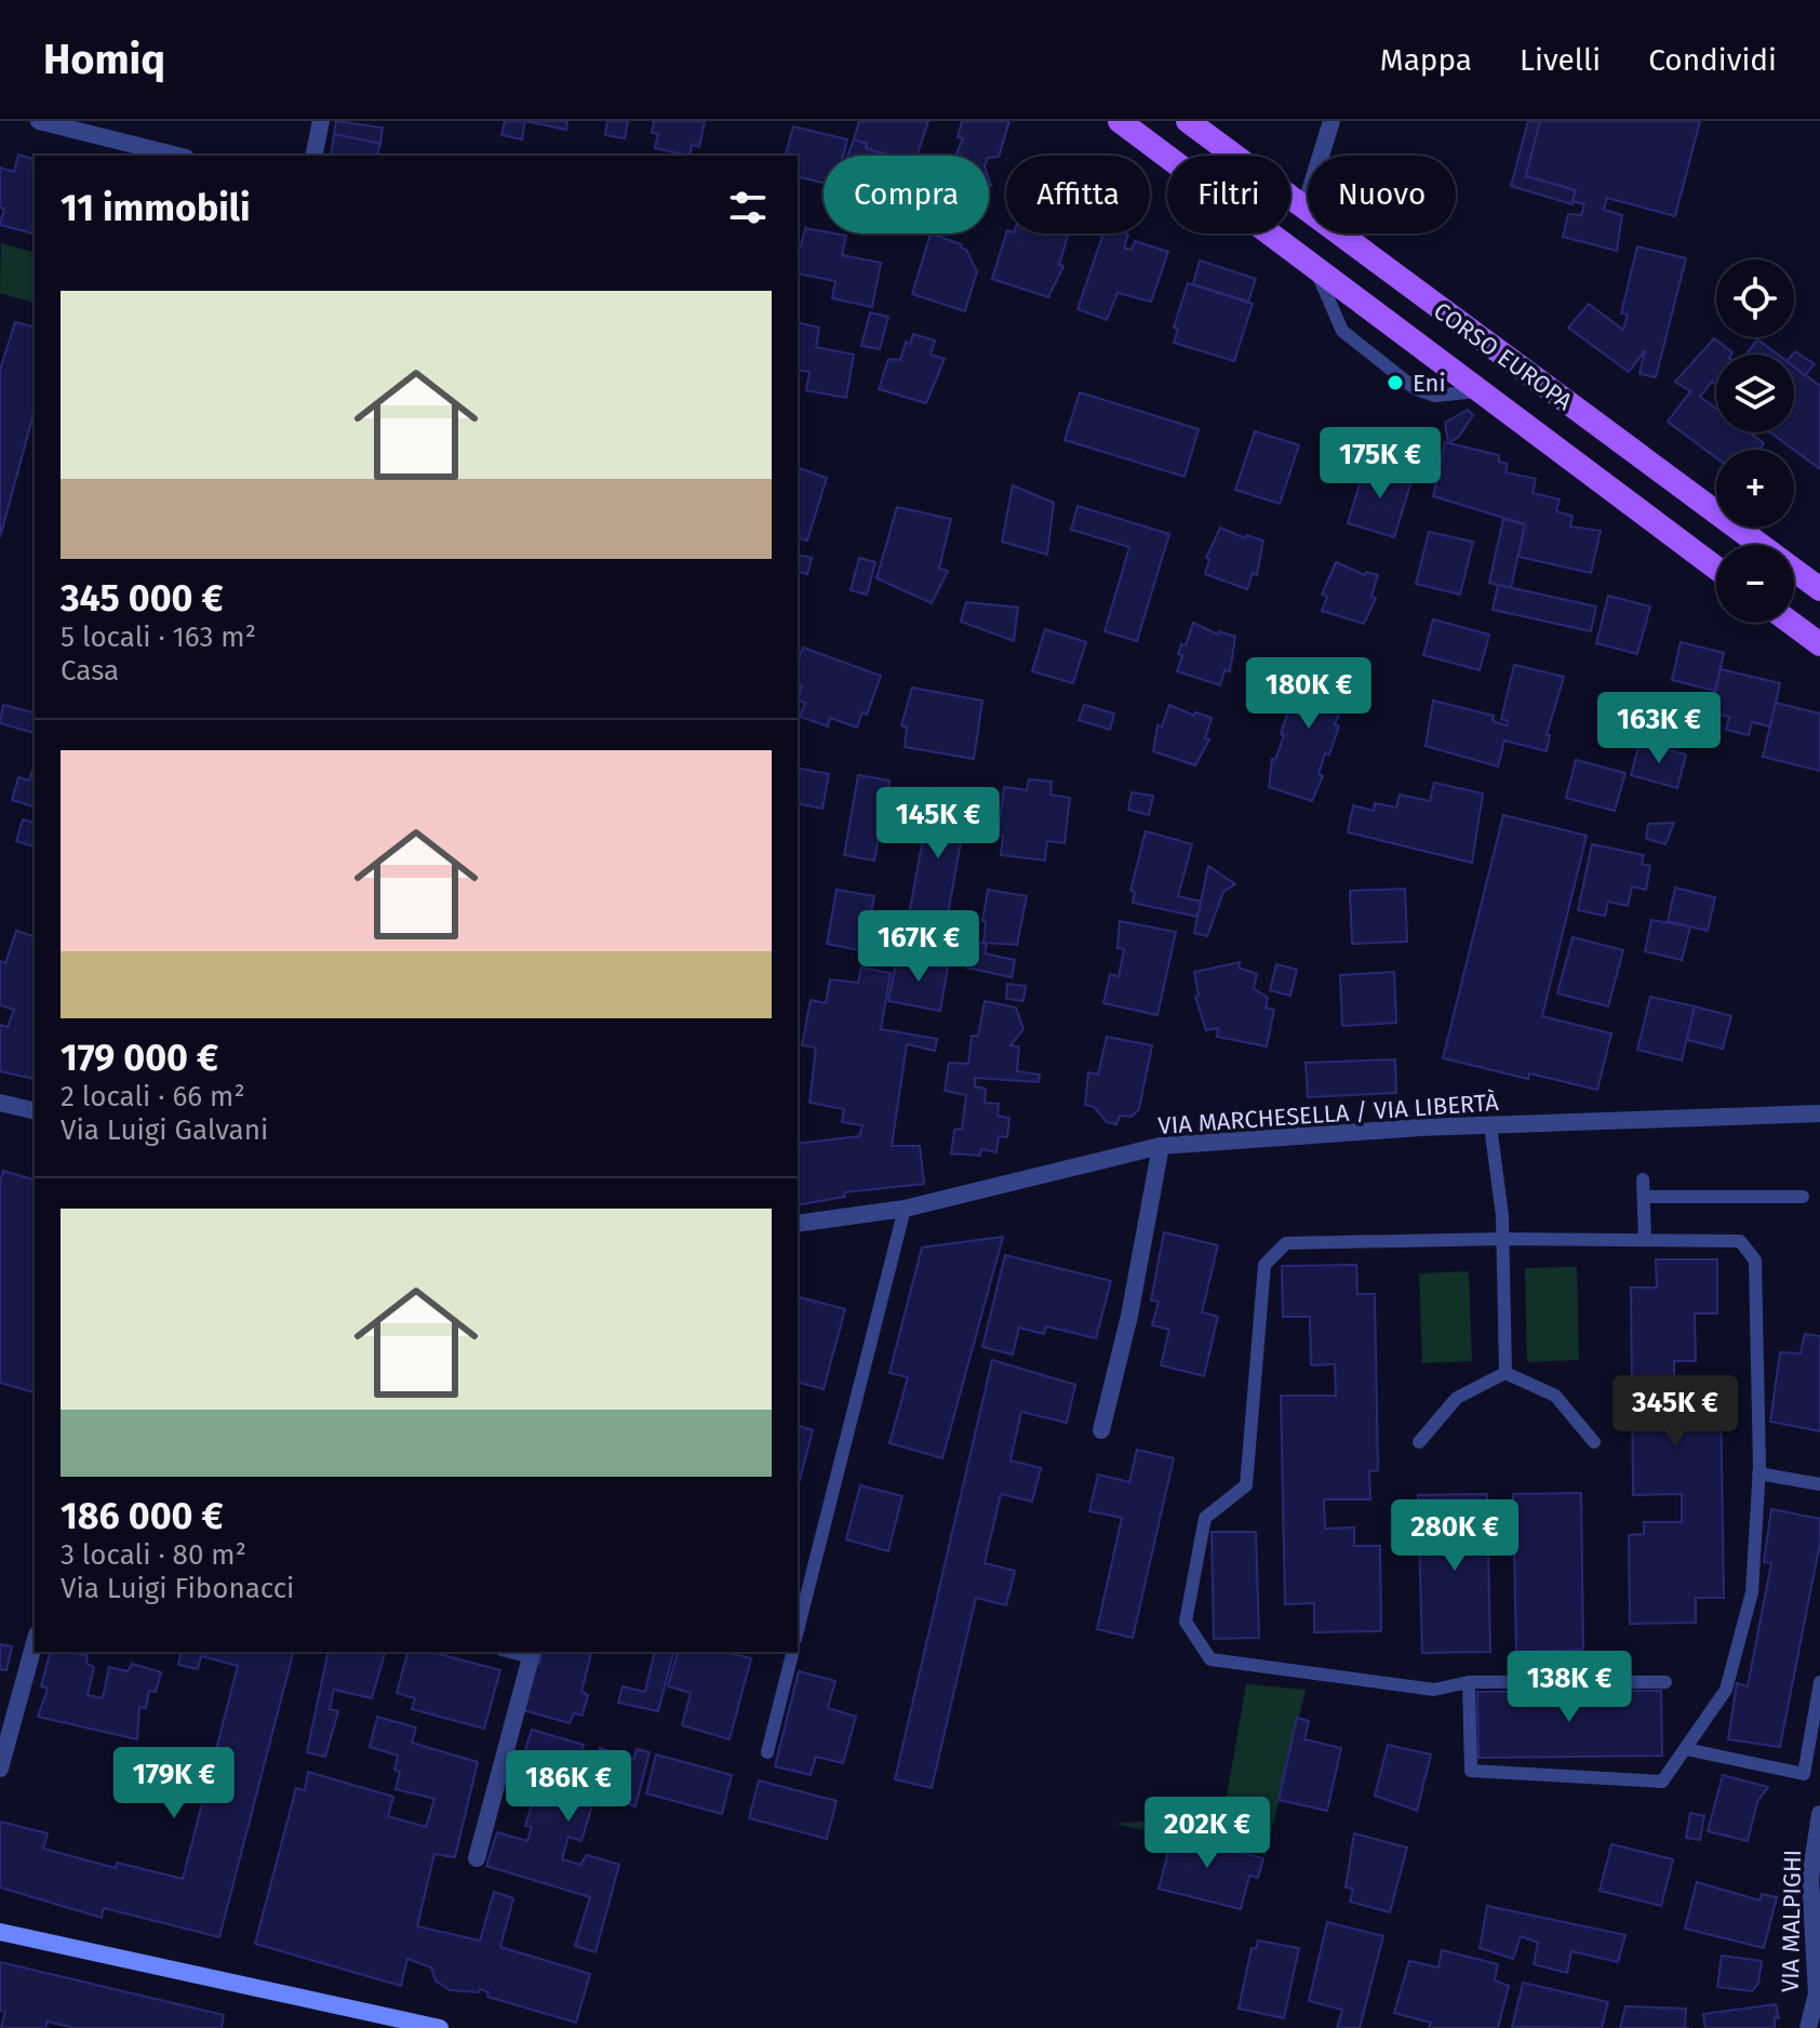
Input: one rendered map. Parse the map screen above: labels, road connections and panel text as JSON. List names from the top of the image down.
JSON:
{
  "streets": {
    "main road": ["CORSO EUROPA"],
    "street": ["VIA MARCHESELLA / VIA LIBERTÀ", "VIA MALPIGHI"]
  },
  "places": ["Eni"],
  "page": {
    "header": "Homiq",
    "nav": ["Mappa", "Livelli", "Condividi"],
    "chip": [
      "Compra",
      "Affitta",
      "Filtri",
      "Nuovo"
    ],
    "heading": "11 immobili",
    "map_buttons": ["+", "−"],
    "list": [
      {
        "name": "345 000 €",
        "note": "5 locali · 163 m² · Casa"
      },
      {
        "name": "179 000 €",
        "note": "2 locali · 66 m² · Via Luigi Galvani"
      },
      {
        "name": "186 000 €",
        "note": "3 locali · 80 m² · Via Luigi Fibonacci"
      }
    ],
    "price": [
      "175K €",
      "180K €",
      "163K €",
      "145K €",
      "167K €",
      "345K €",
      "280K €",
      "138K €",
      "179K €",
      "186K €",
      "202K €"
    ]
  }
}
